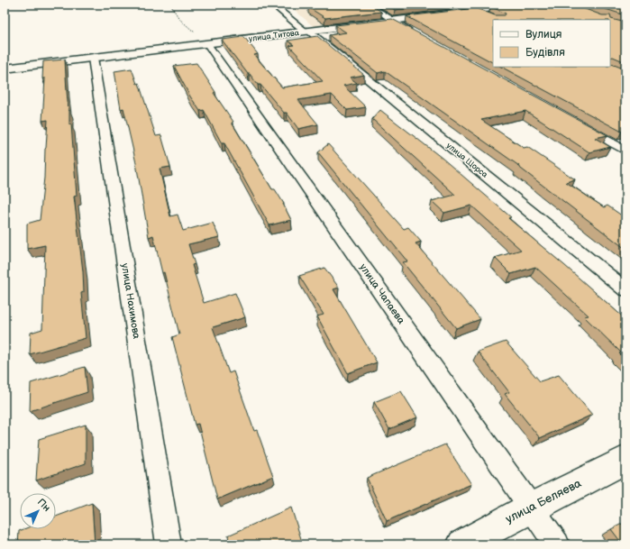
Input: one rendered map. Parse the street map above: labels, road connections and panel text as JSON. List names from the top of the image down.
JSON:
{
  "streets": {
    "main road": ["улица Титова", "улица Беляева"],
    "street": ["улица Щорса", "улица Чапаева", "улица Нахимова"]
  },
  "crossings": [
    ["улица Титова", "улица Щорса"],
    ["улица Титова", "улица Чапаева"],
    ["улица Титова", "улица Нахимова"],
    ["улица Чапаева", "улица Беляева"]
  ],
  "legend": ["Вулиця", "Будівля"],
  "north": "top right"
}
